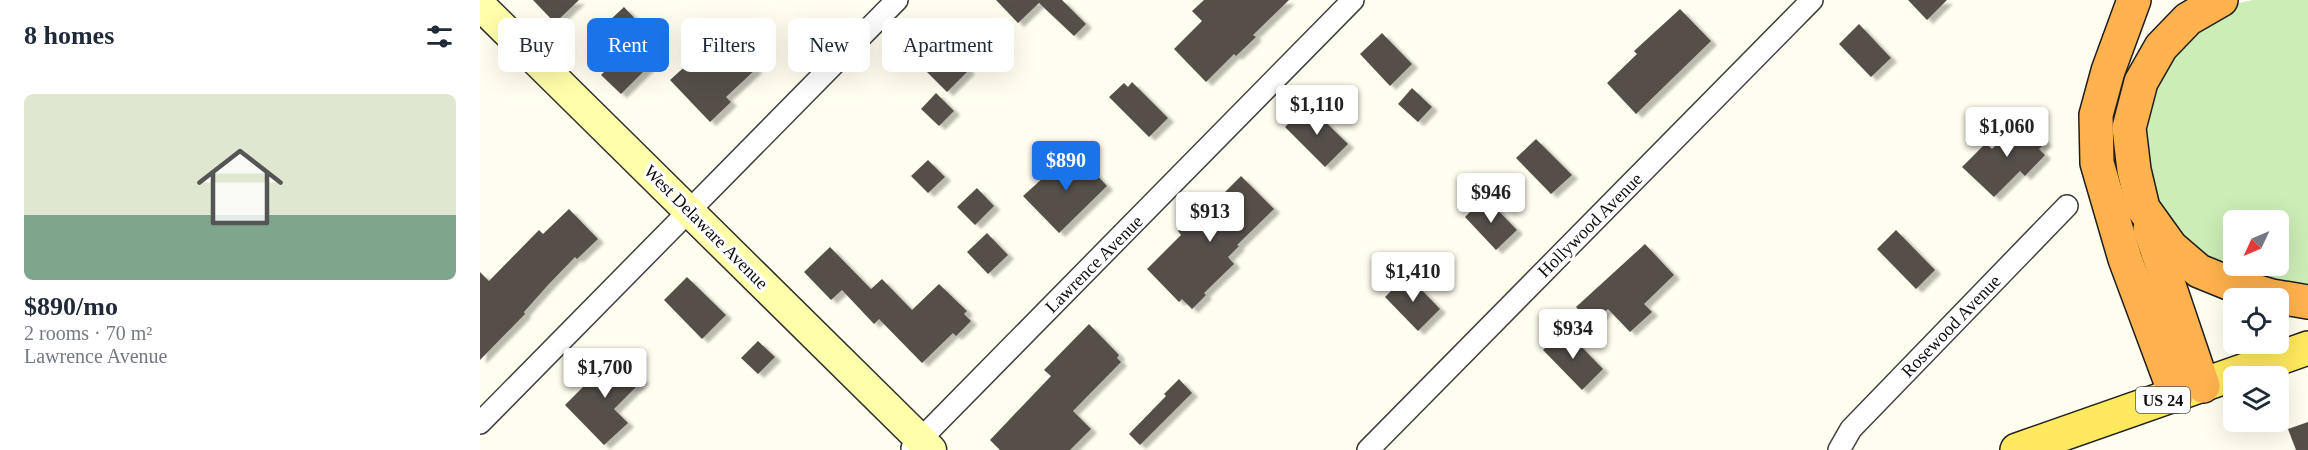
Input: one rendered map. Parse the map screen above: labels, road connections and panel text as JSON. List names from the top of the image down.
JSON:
{
  "streets": {
    "main road": ["US 24"],
    "street": [
      "Hollywood Avenue",
      "West Delaware Avenue",
      "Lawrence Avenue",
      "Rosewood Avenue"
    ]
  },
  "crossings": [
    ["West Delaware Avenue", "Lawrence Avenue"]
  ],
  "north": "bottom left",
  "page": {
    "heading": "8 homes",
    "chip": [
      "Buy",
      "Rent",
      "Filters",
      "New",
      "Apartment"
    ],
    "list": [
      {
        "name": "$890/mo",
        "note": "2 rooms · 70 m² · Lawrence Avenue"
      }
    ],
    "price": [
      "$1,110",
      "$1,060",
      "$890",
      "$946",
      "$913",
      "$1,410",
      "$934",
      "$1,700"
    ]
  }
}
